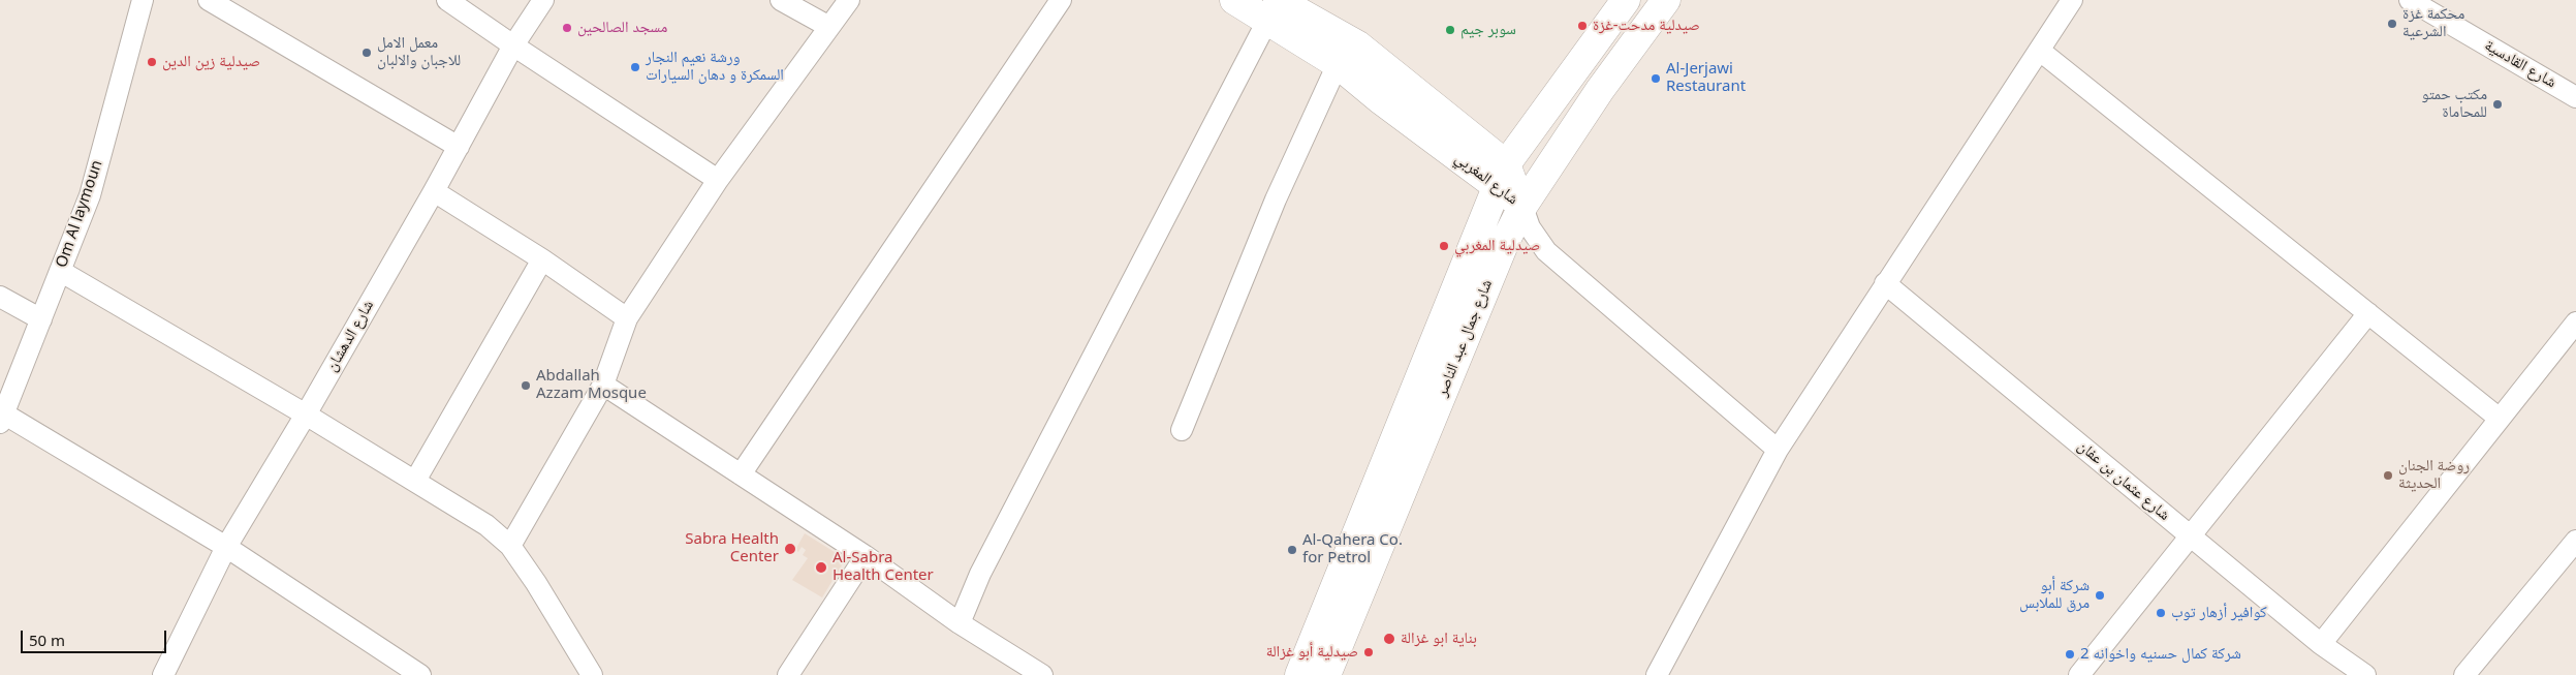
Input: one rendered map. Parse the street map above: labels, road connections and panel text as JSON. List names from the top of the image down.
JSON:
{
  "streets": {
    "main road": ["شارع المغربي", "شارع جمال عبد الناصر"],
    "street": [
      "شارع القادسية",
      "Om Al laymoun",
      "شارع الدهشان",
      "شارع عثمان بن عفان"
    ]
  },
  "crossings": [
    ["شارع المغربي", "شارع جمال عبد الناصر"]
  ],
  "places": [
    "محكمة غزة الشرعية",
    "صيدلية مدحت-غزة",
    "مسجد الصالحين",
    "سوبر جيم",
    "معمل الامل للاجبان والالبان",
    "صيدلية زين الدين",
    "ورشة نعيم النجار السمكرة و دهان السيارات",
    "Al-Jerjawi Restaurant",
    "مكتب حمتو للمحاماة",
    "صيدلية المغربي",
    "Abdallah Azzam Mosque",
    "روضة الجنان الحديثة",
    "Sabra Health Center",
    "Al-Qahera Co. for Petrol",
    "Al-Sabra Health Center",
    "شركة أبو مرق للملابس",
    "كوافير أزهار توب",
    "بناية ابو غزالة",
    "صيدلية أبو غزالة",
    "شركة كمال حسنيه واخوانه 2"
  ],
  "scale_bar": "50 m"
}
